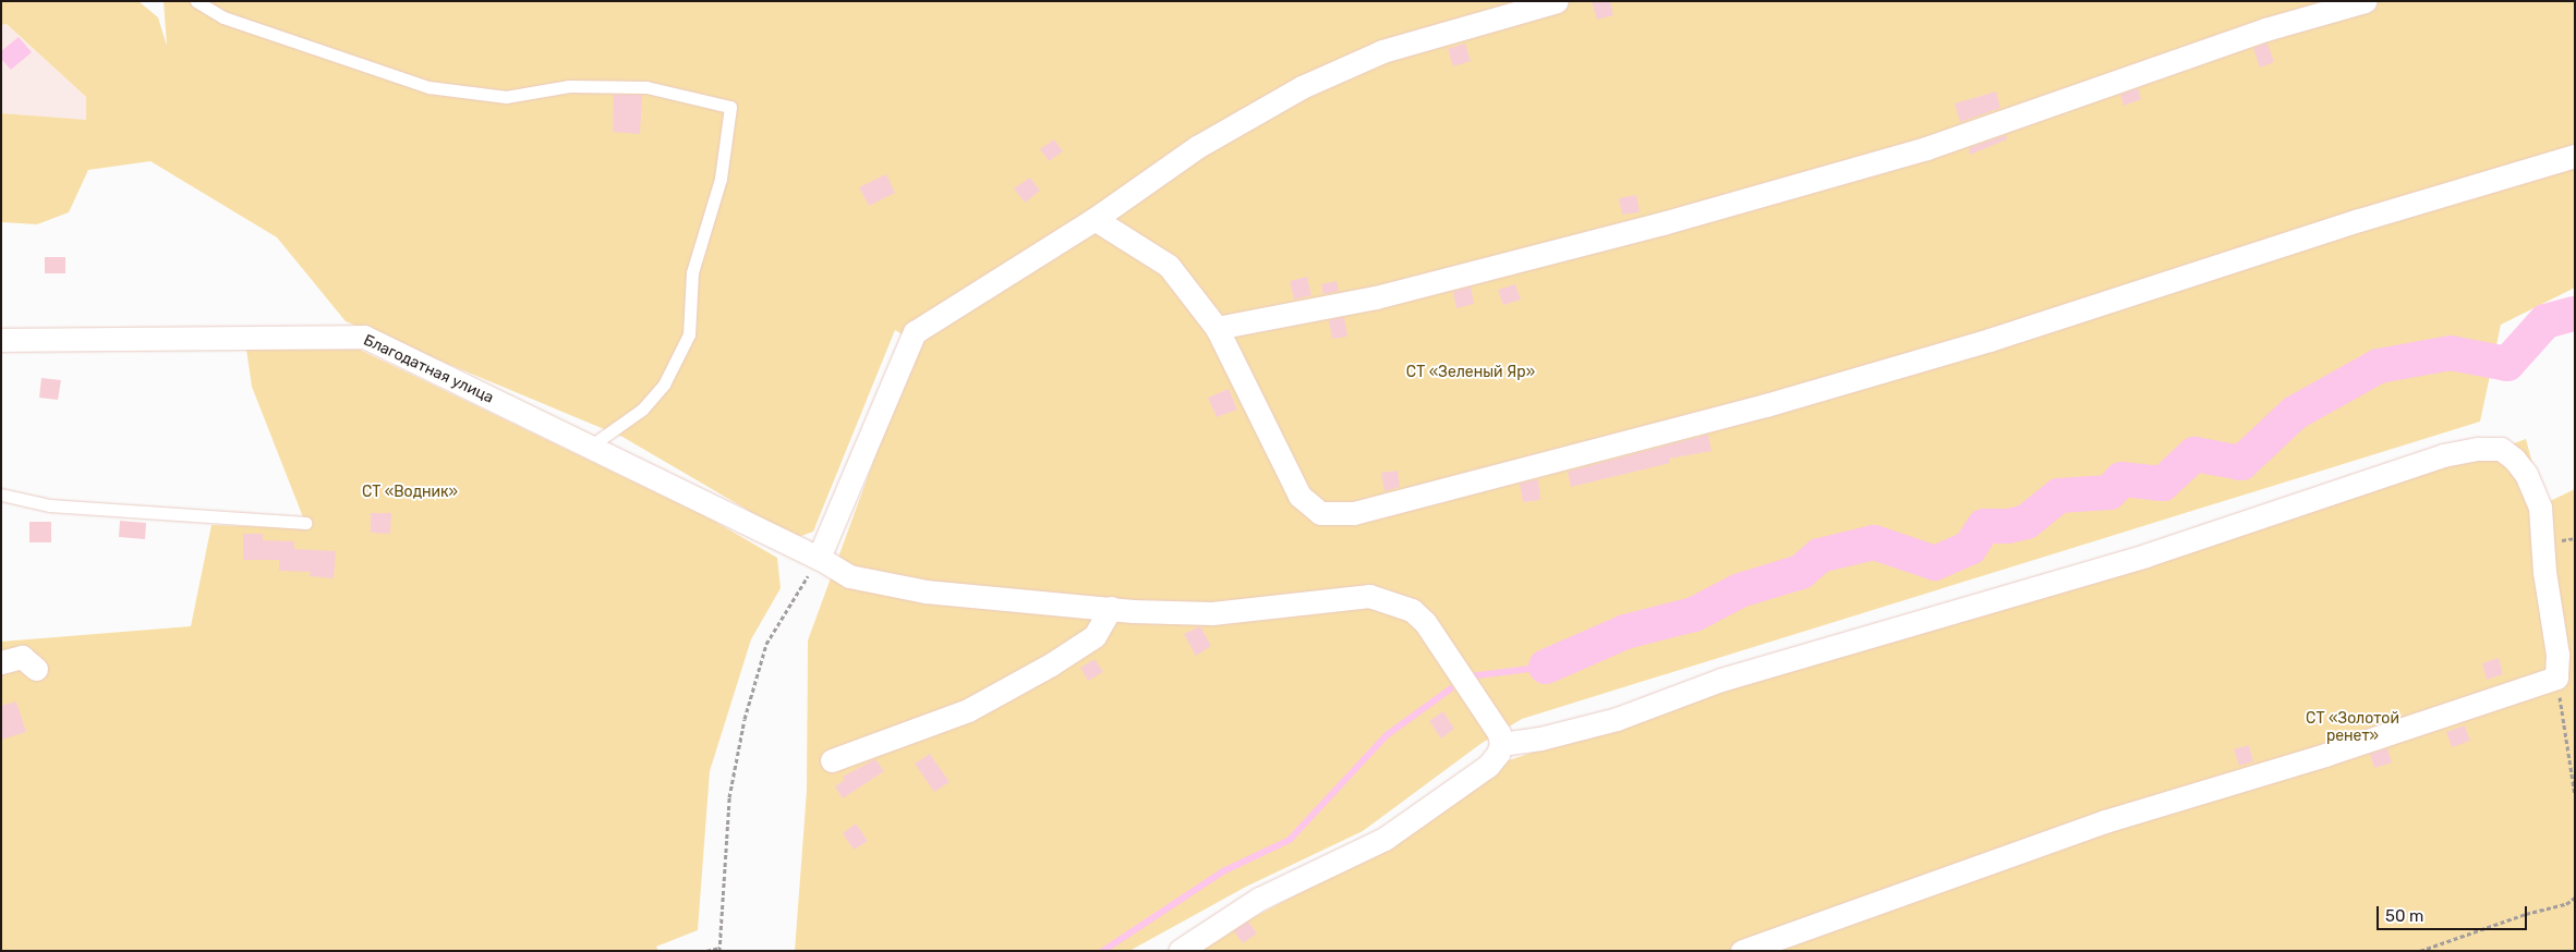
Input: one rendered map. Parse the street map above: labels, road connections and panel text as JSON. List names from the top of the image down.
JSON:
{
  "streets": {
    "street": ["Благодатная улица"]
  },
  "parks": ["СТ «Зеленый Яр»", "СТ «Водник»", "СТ «Золотой ренет»"],
  "scale_bar": "50 m"
}
